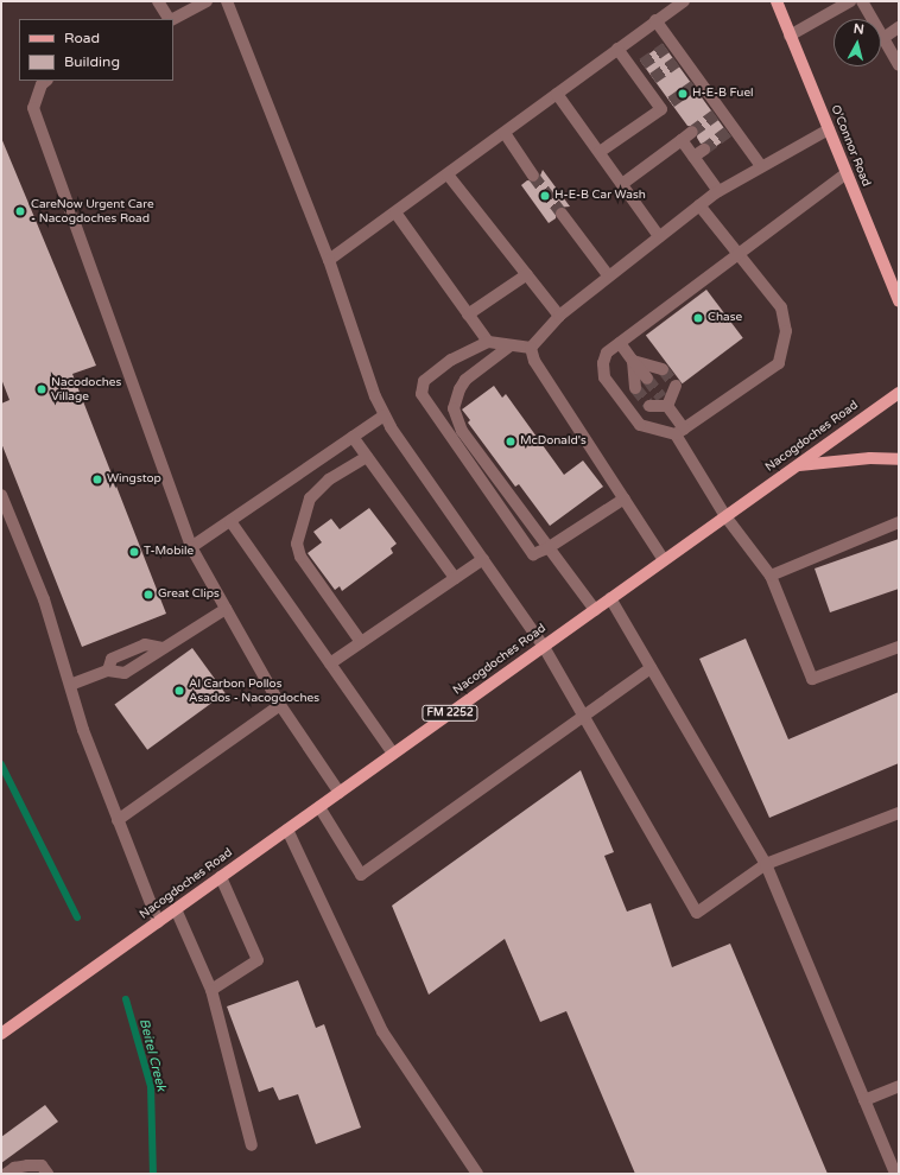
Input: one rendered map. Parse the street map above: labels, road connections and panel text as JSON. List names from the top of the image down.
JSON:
{
  "streets": {
    "main road": ["O'Connor Road", "Nacogdoches Road", "FM 2252"]
  },
  "water": ["Beitel Creek"],
  "places": [
    "H-E-B Fuel",
    "H-E-B Car Wash",
    "CareNow Urgent Care - Nacogdoches Road",
    "Chase",
    "Nacodoches Village",
    "McDonald's",
    "Wingstop",
    "T-Mobile",
    "Great Clips",
    "Al Carbon Pollos Asados - Nacogdoches"
  ],
  "legend": ["Road", "Building"],
  "north": "top"
}
